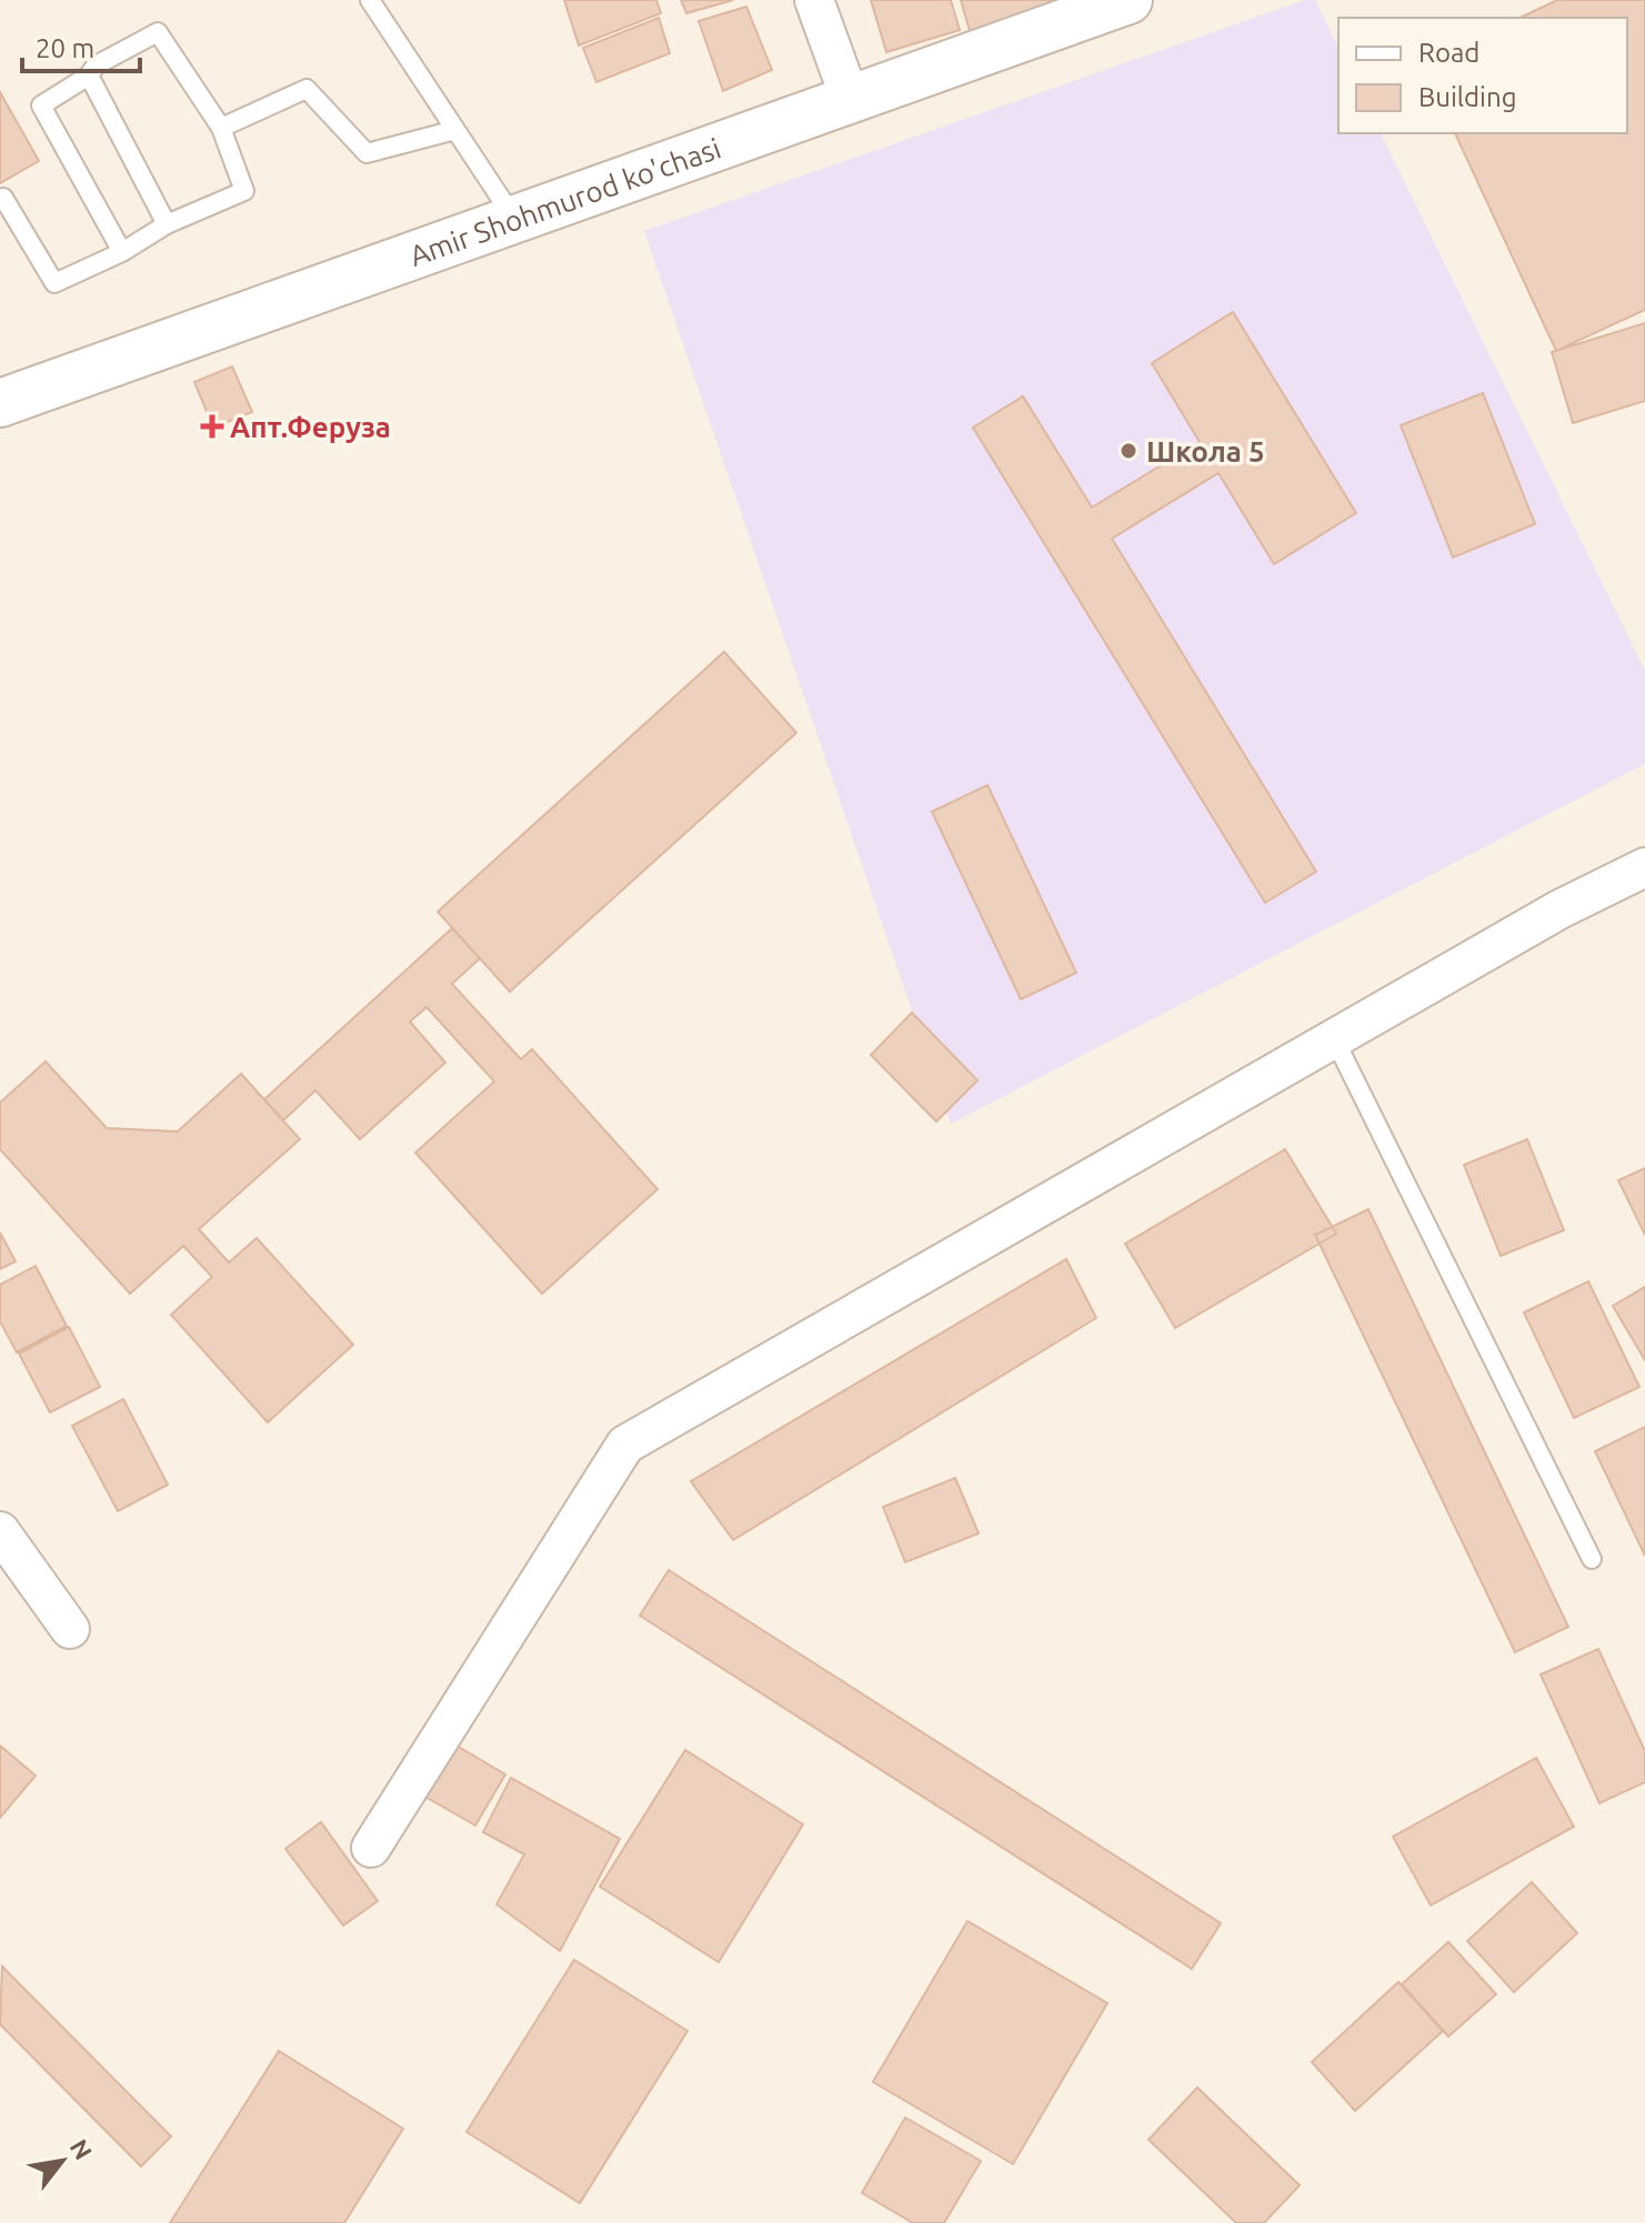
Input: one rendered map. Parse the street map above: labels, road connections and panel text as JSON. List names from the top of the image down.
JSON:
{
  "streets": {
    "street": ["Amir Shohmurod ko'chasi"]
  },
  "places": {
    "health": ["Апт.Феруза"],
    "other": ["Школа 5"]
  },
  "legend": ["Road", "Building"],
  "scale_bar": "20 m",
  "north": "top right"
}
